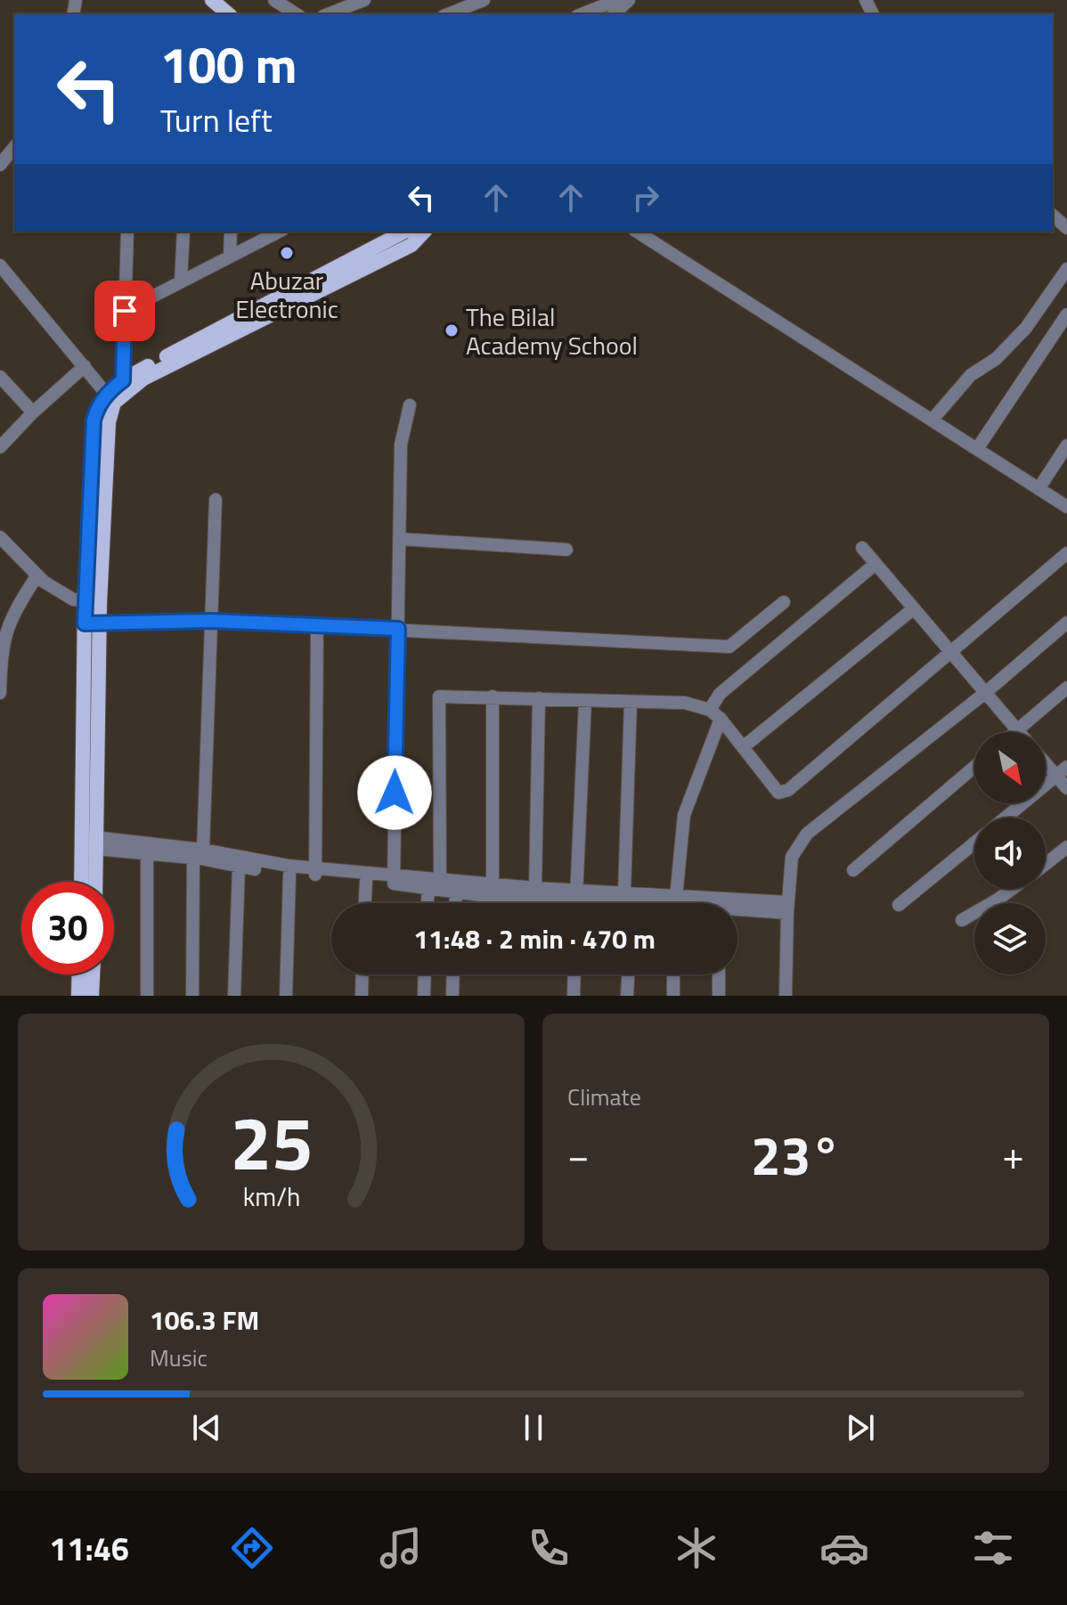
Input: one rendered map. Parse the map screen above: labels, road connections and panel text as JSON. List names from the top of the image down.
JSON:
{
  "places": ["Abuzar Electronic", "The Bilal Academy School"],
  "north": "bottom right",
  "page": {
    "turn": ["100 m", "Turn left"],
    "limit": "30",
    "trip": "11:48 · 2 min · 470 m",
    "tile": "Climate",
    "heat": ["−", "23°", "+"],
    "song": ["106.3 FM", "Music"],
    "tabs": "11:46",
    "gauge": ["25", "km/h"]
  }
}
